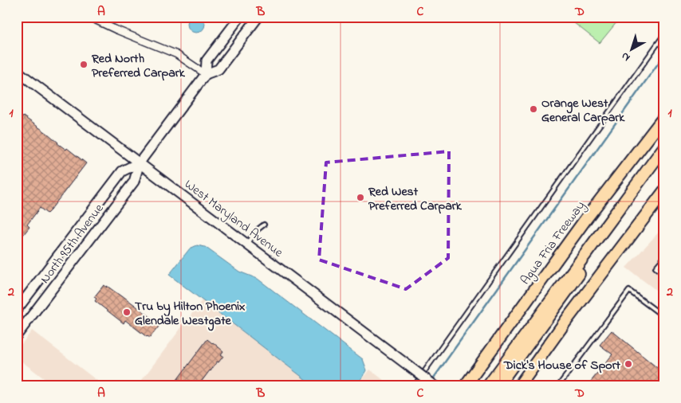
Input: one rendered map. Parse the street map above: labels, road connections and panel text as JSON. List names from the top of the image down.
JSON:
{
  "streets": {
    "highway": ["Agua Fria Freeway"],
    "street": ["West Maryland Avenue", "North 95th Avenue"]
  },
  "crossings": [
    ["West Maryland Avenue", "North 95th Avenue"]
  ],
  "places": [
    "Red North Preferred Carpark",
    "Orange West General Carpark",
    "Red West Preferred Carpark",
    "Tru by Hilton Phoenix Glendale Westgate",
    "Dick's House of Sport"
  ],
  "north": "bottom left",
  "grid": {
    "columns": [
      "A",
      "B",
      "C",
      "D"
    ],
    "rows": ["1", "2"]
  }
}
